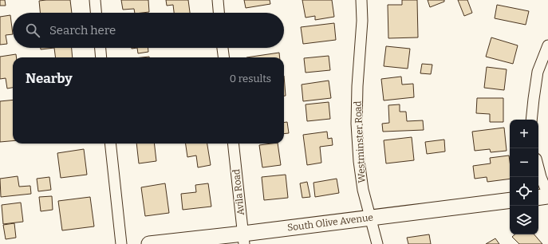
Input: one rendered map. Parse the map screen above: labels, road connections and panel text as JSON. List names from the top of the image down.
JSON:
{
  "streets": {
    "street": ["Westminster Road", "Avila Road", "South Olive Avenue"]
  },
  "crossings": [
    ["Westminster Road", "South Olive Avenue"],
    ["Avila Road", "South Olive Avenue"]
  ],
  "page": {
    "search": "Search here",
    "heading": ["Nearby", "0 results"],
    "map_buttons": ["+", "−"]
  }
}
